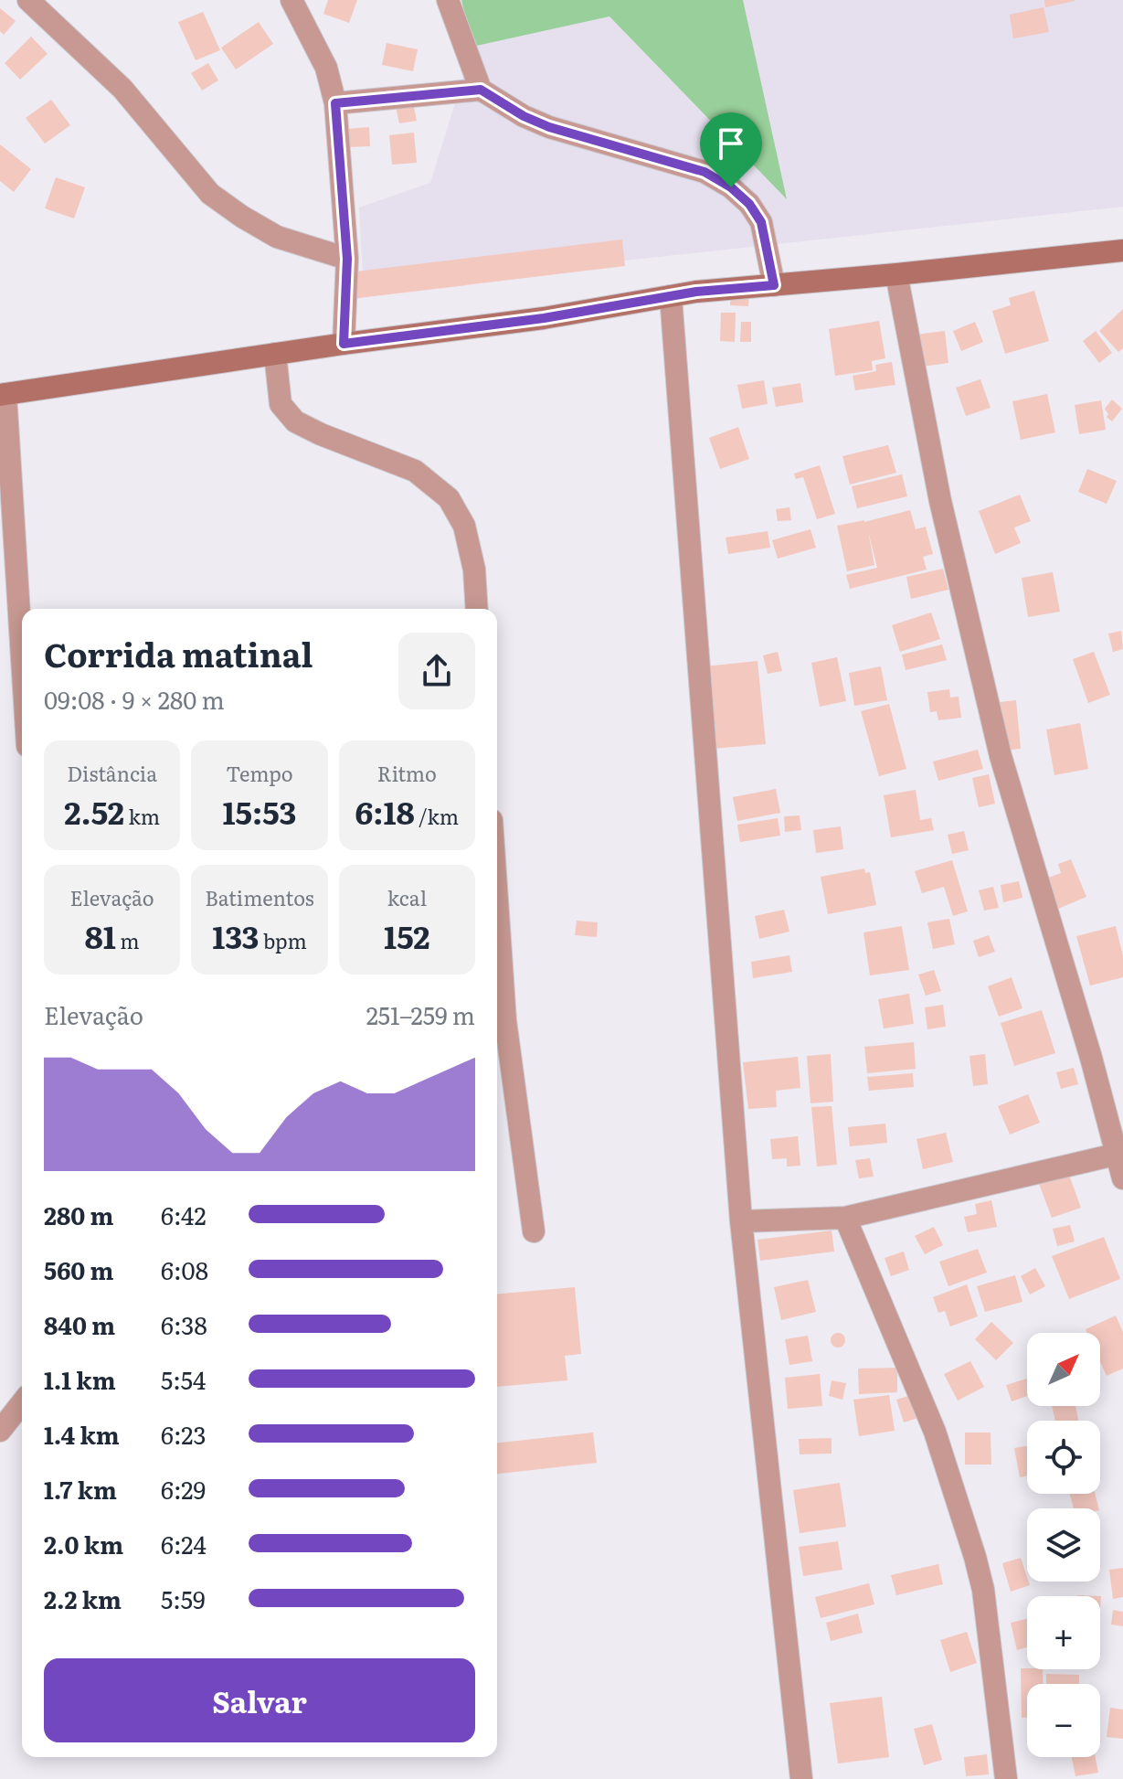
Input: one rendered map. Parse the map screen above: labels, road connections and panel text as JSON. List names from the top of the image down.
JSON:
{
  "north": "top right",
  "page": {
    "heading": ["Corrida matinal", "09:08 · 9 × 280 m"],
    "stats": [
      ["Distância", "2.52 km"],
      ["Tempo", "15:53"],
      ["Ritmo", "6:18 /km"],
      ["Elevação", "81 m"],
      ["Batimentos", "133 bpm"],
      ["kcal", "152"]
    ],
    "chart": ["Elevação", "251–259 m"],
    "list": [
      {
        "name": "280 m",
        "note": "6:42"
      },
      {
        "name": "560 m",
        "note": "6:08"
      },
      {
        "name": "840 m",
        "note": "6:38"
      },
      {
        "name": "1.1 km",
        "note": "5:54"
      },
      {
        "name": "1.4 km",
        "note": "6:23"
      },
      {
        "name": "1.7 km",
        "note": "6:29"
      },
      {
        "name": "2.0 km",
        "note": "6:24"
      },
      {
        "name": "2.2 km",
        "note": "5:59"
      }
    ],
    "map_buttons": ["+", "−"],
    "buttons": "Salvar"
  }
}
